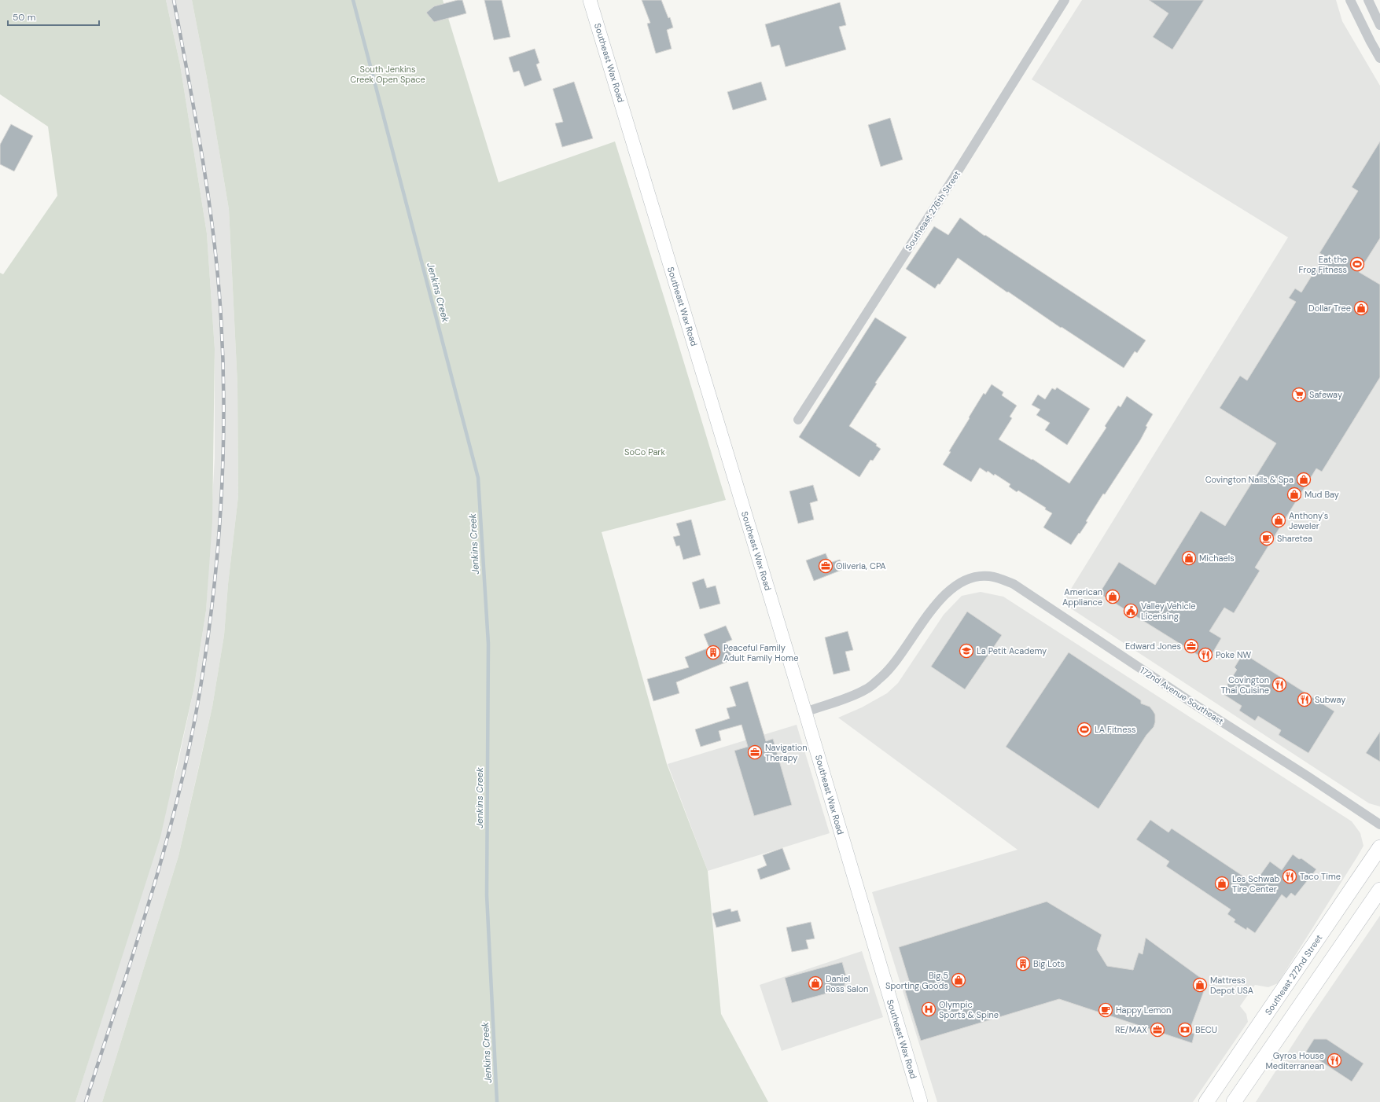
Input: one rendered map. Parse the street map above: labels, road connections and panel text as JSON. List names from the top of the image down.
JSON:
{
  "streets": {
    "main road": ["Southeast 272nd Street"],
    "street": ["Southeast Wax Road", "Southeast 276th Street", "172nd Avenue Southeast"]
  },
  "crossings": [
    ["Southeast Wax Road", "172nd Avenue Southeast"]
  ],
  "water": ["Jenkins Creek"],
  "parks": ["South Jenkins Creek Open Space", "SoCo Park"],
  "places": {
    "sports": ["Eat the Frog Fitness", "LA Fitness"],
    "shop": [
      "Dollar Tree",
      "Covington Nails & Spa",
      "Mud Bay",
      "Anthony's Jeweler",
      "Michaels",
      "American Appliance",
      "Les Schwab Tire Center",
      "Big 5 Sporting Goods",
      "Daniel Ross Salon",
      "Mattress Depot USA"
    ],
    "supermarket": ["Safeway"],
    "cafe": ["Sharetea", "Happy Lemon"],
    "office": [
      "Oliveria, CPA",
      "Edward Jones",
      "Navigation Therapy",
      "RE/MAX"
    ],
    "public building": ["Valley Vehicle Licensing"],
    "school or university": ["La Petit Academy"],
    "building": ["Peaceful Family Adult Family Home", "Big Lots"],
    "restaurant": [
      "Poke NW",
      "Covington Thai Cuisine",
      "Subway",
      "Taco Time",
      "Gyros House Mediterranean"
    ],
    "hospital": ["Olympic Sports & Spine"],
    "bank": ["BECU"]
  },
  "scale_bar": "50 m"
}
